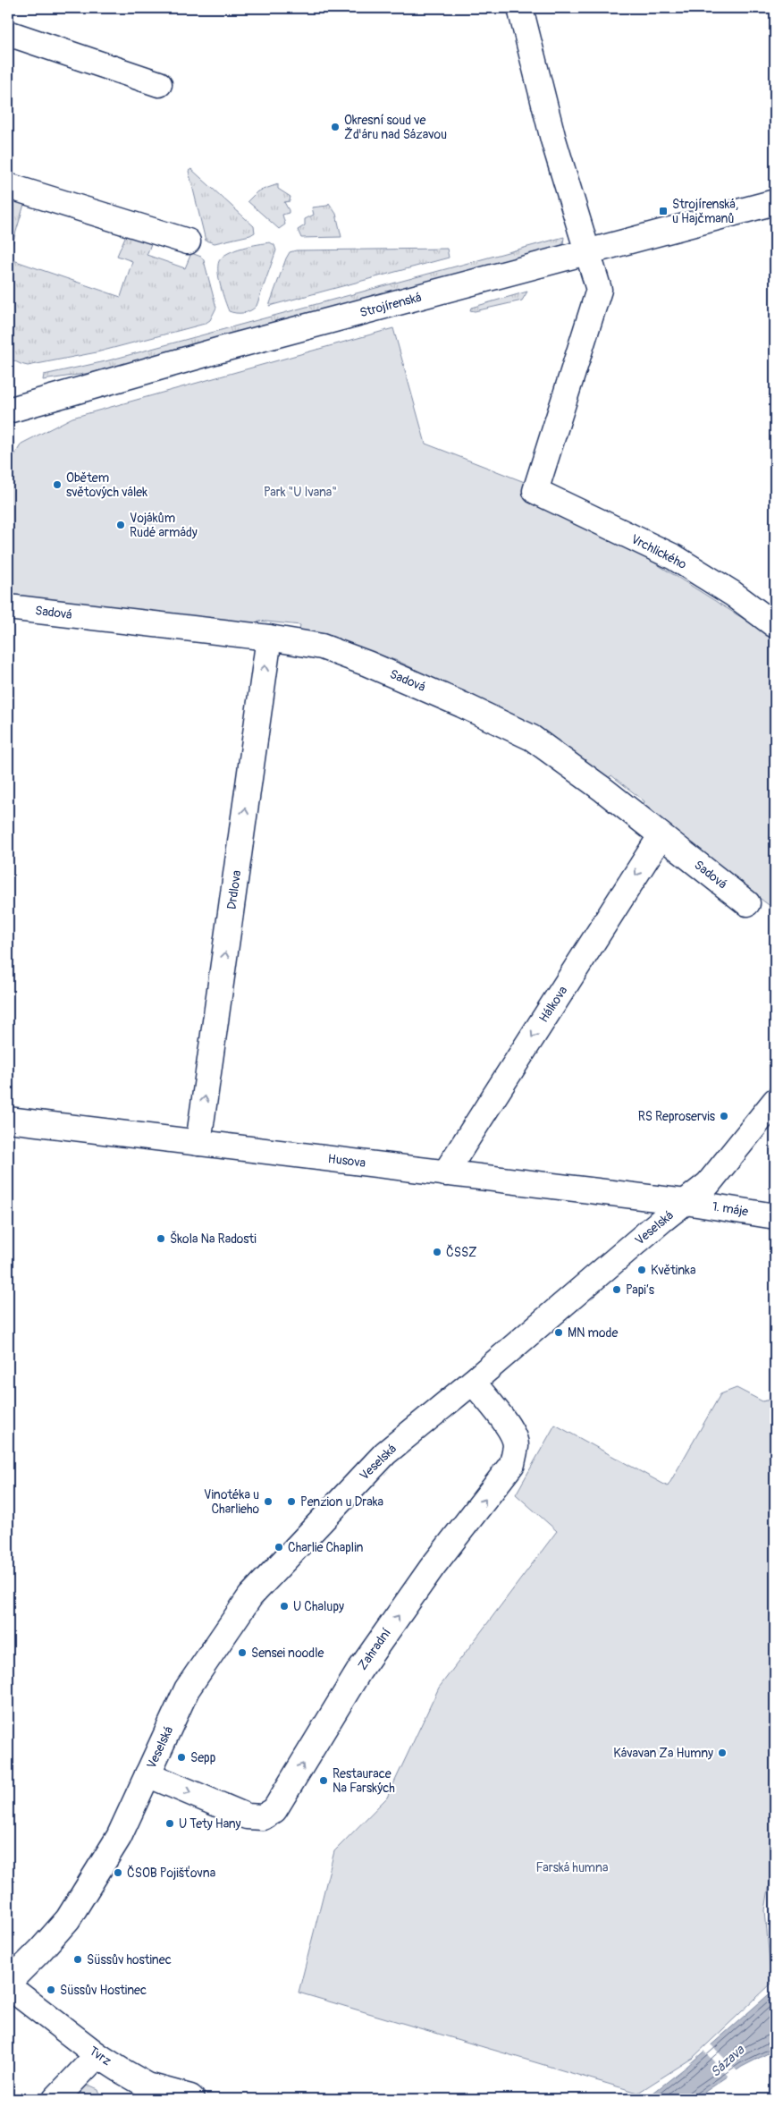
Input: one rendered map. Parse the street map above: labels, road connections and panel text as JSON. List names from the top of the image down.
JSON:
{
  "streets": {
    "street": [
      "Strojírenská",
      "Vrchlického",
      "Sadová",
      "Drdlova",
      "Hálkova",
      "Husova",
      "1. máje",
      "Veselská",
      "Zahradní",
      "Tvrz"
    ]
  },
  "crossings": [
    ["Strojírenská", "Vrchlického"],
    ["Sadová", "Drdlova"],
    ["Sadová", "Hálkova"],
    ["Drdlova", "Husova"],
    ["Hálkova", "Husova"],
    ["Husova", "1. máje"],
    ["Husova", "Veselská"],
    ["1. máje", "Veselská"],
    ["Veselská", "Zahradní"],
    ["Veselská", "Tvrz"]
  ],
  "one_way": ["Drdlova", "Hálkova"],
  "water": ["Sázava"],
  "parks": ["Park \"U Ivana\"", "Farská humna"],
  "places": {
    "other": [
      "Okresní soud ve Žďáru nad Sázavou",
      "Obětem světových válek",
      "Vojákům Rudé armády",
      "RS Reproservis",
      "Škola Na Radosti",
      "ČSSZ",
      "Květinka",
      "Papi’s",
      "MN mode",
      "Vinotéka u Charlieho",
      "Penzion u Draka",
      "Charlie Chaplin",
      "U Chalupy",
      "Sensei noodle",
      "Kávavan Za Humny",
      "Sepp",
      "Restaurace Na Farských",
      "U Tety Hany",
      "ČSOB Pojišťovna",
      "Süssův hostinec",
      "Süssův Hostinec"
    ],
    "transit": ["Strojírenská, u Hajčmanů"]
  }
}
